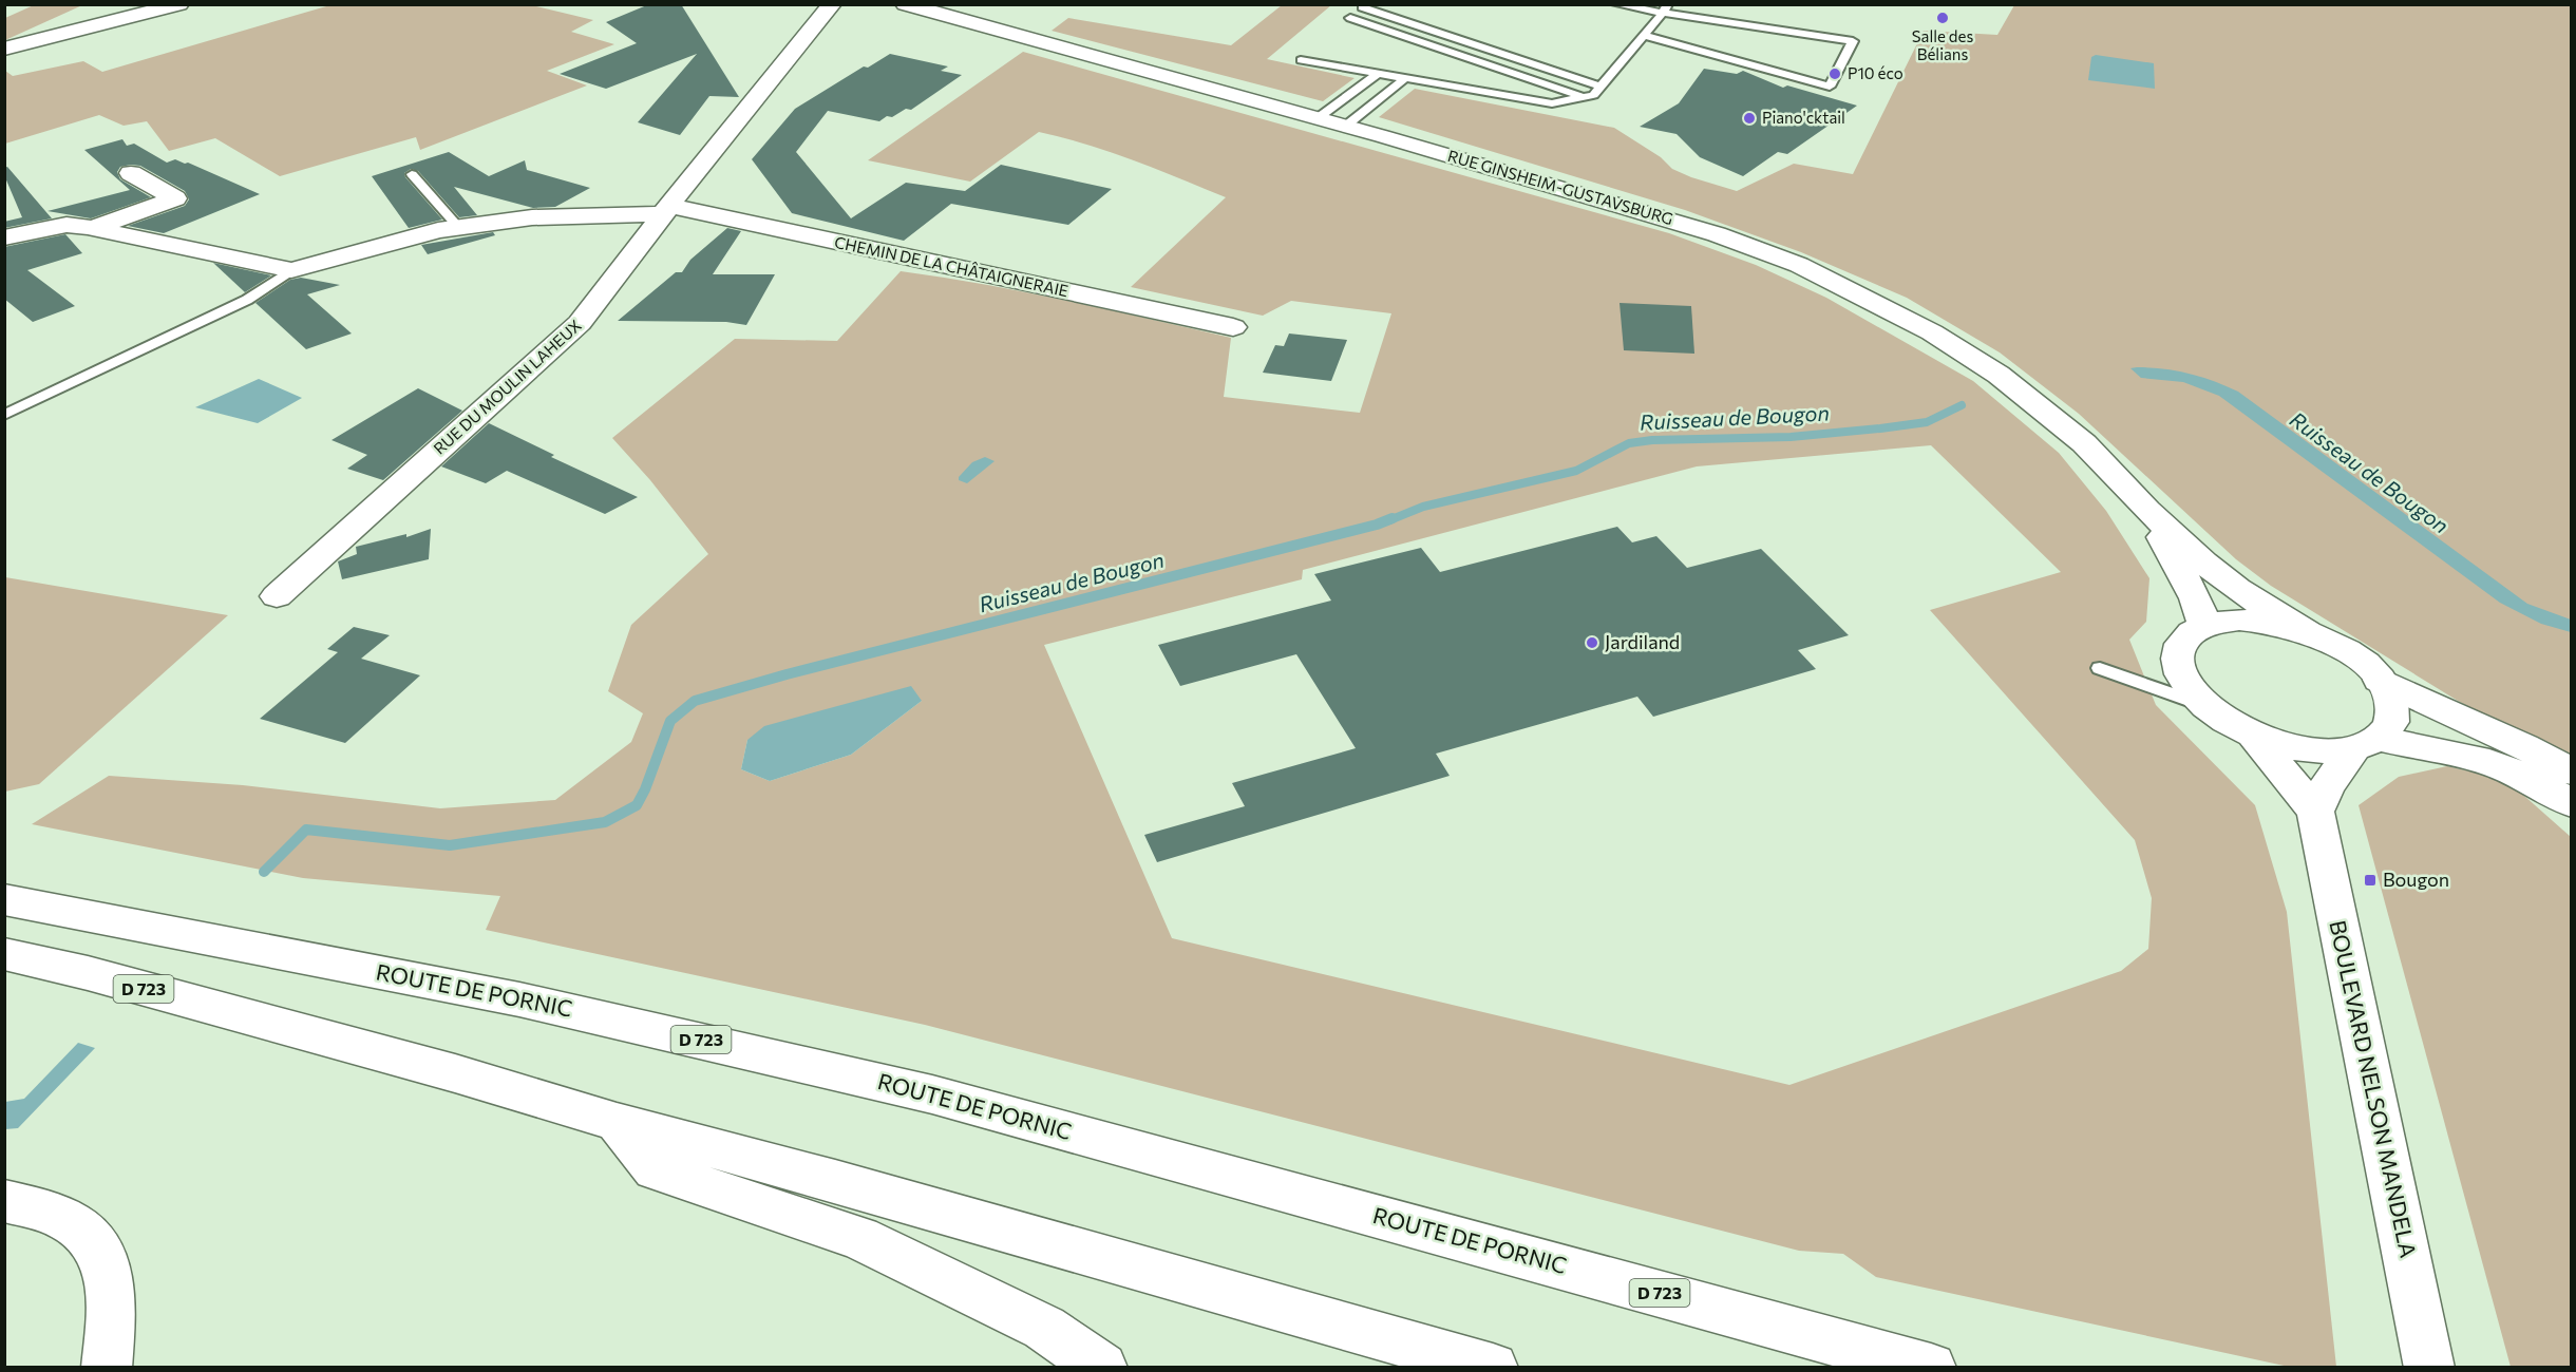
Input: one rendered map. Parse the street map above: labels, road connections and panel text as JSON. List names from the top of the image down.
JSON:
{
  "streets": {
    "main road": [
      "RUE GINSHEIM-GUSTAVSBURG",
      "CHEMIN DE LA CHÂTAIGNERAIE",
      "RUE DU MOULIN LAHEUX",
      "D 723",
      "ROUTE DE PORNIC",
      "BOULEVARD NELSON MANDELA"
    ]
  },
  "crossings": [
    ["CHEMIN DE LA CHÂTAIGNERAIE", "RUE DU MOULIN LAHEUX"]
  ],
  "water": ["Ruisseau de Bougon"],
  "places": {
    "other": [
      "Salle des Bélians",
      "P10 éco",
      "Piano'cktail",
      "Jardiland"
    ],
    "transit": ["Bougon"]
  }
}
